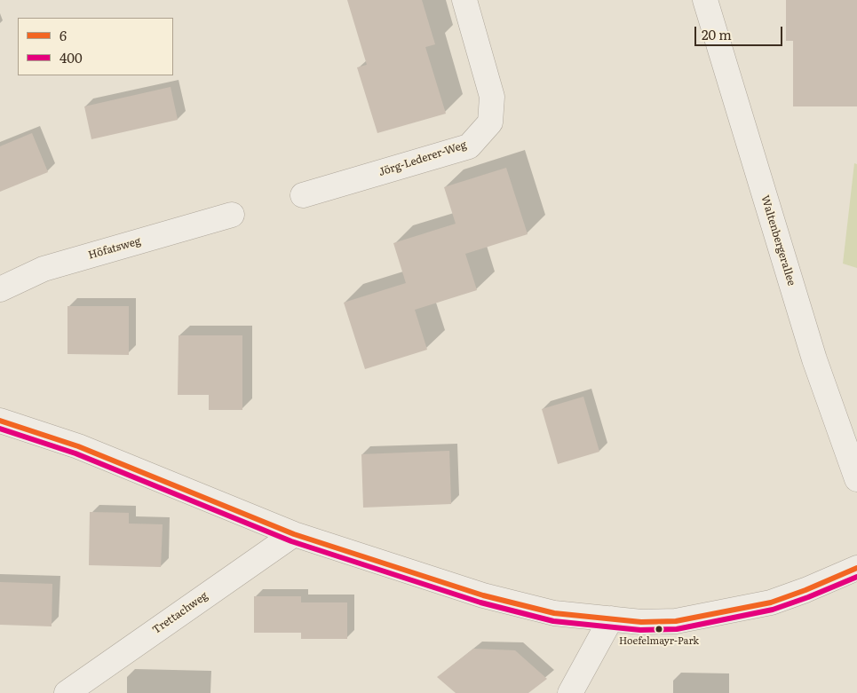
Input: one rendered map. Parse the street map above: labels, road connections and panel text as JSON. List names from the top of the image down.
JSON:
{
  "streets": {
    "street": [
      "Jörg-Lederer-Weg",
      "Waltenbergerallee",
      "Höfatsweg",
      "Trettachweg"
    ]
  },
  "places": ["Hoefelmayr-Park"],
  "lines": ["transit line 6", "transit line 400"],
  "legend": ["6", "400"],
  "scale_bar": "20 m"
}
